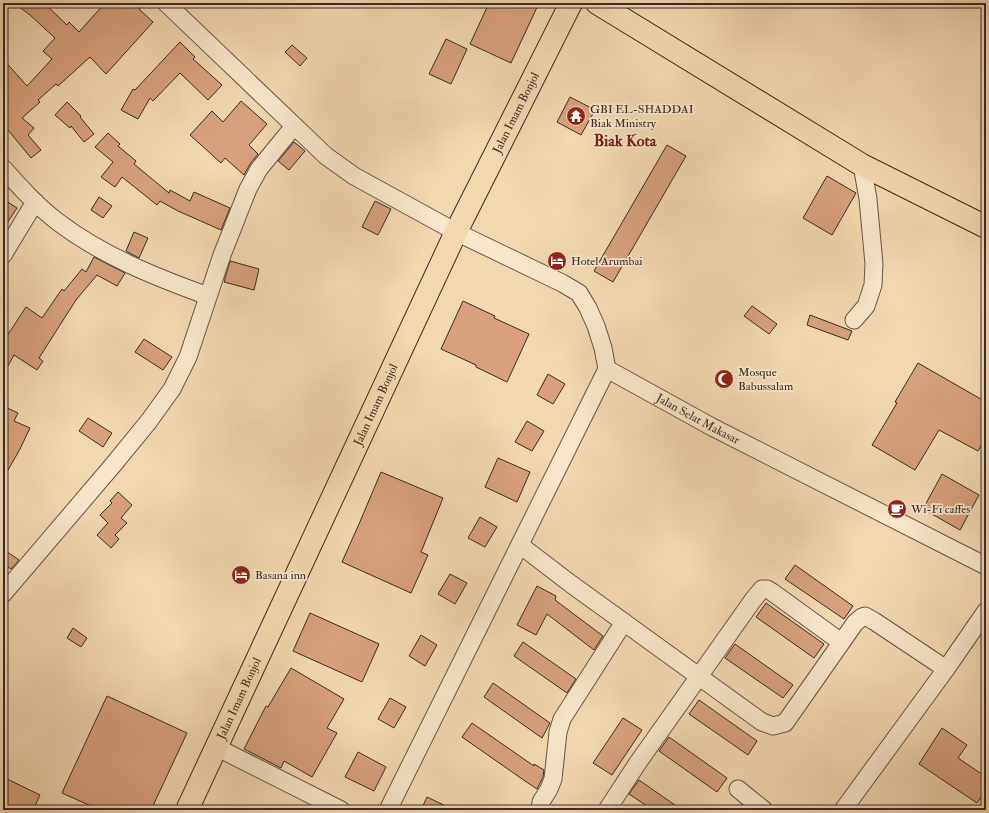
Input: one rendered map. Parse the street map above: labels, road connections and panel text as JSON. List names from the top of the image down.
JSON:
{
  "streets": {
    "main road": ["Jalan Imam Bonjol"],
    "street": ["Jalan Selat Makasar"]
  },
  "districts": ["Biak Kota"],
  "places": {
    "temple": ["GBI EL-SHADDAI Biak Ministry"],
    "hotel": ["Hotel Arumbai", "Basana inn"],
    "mosque": ["Mosque Babussalam"],
    "cafe": ["Wi-Fi caffes"]
  }
}
